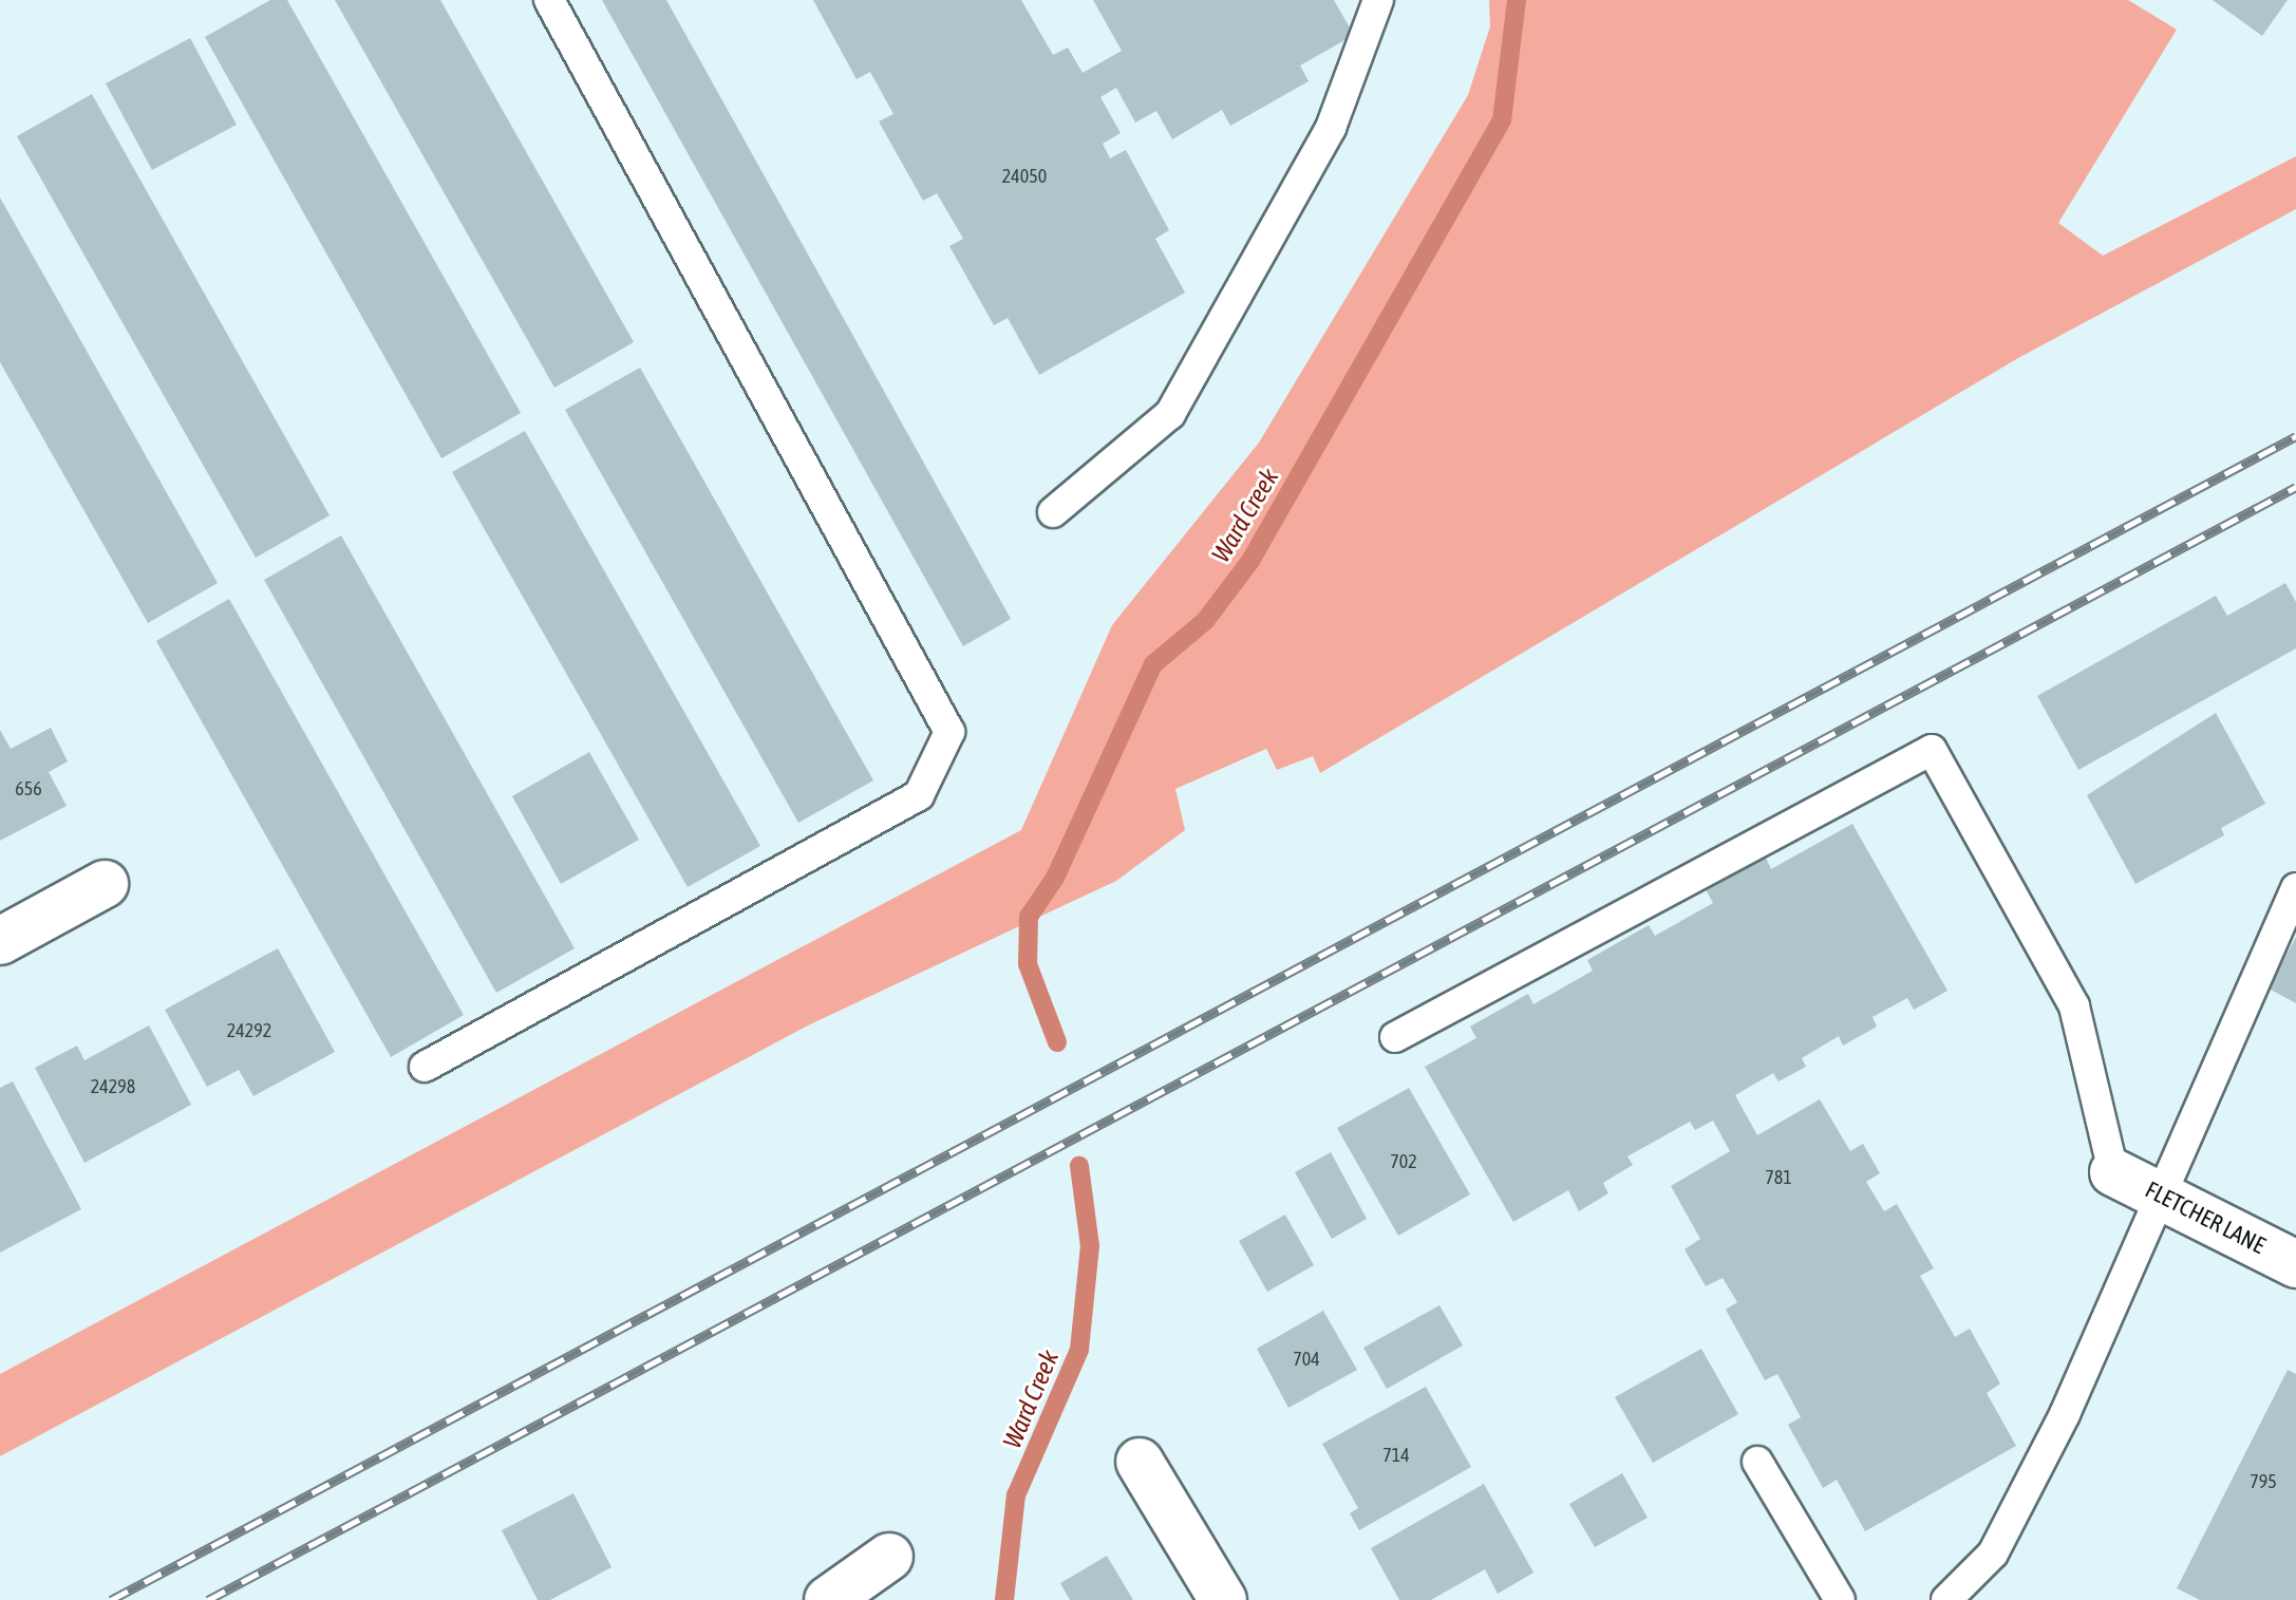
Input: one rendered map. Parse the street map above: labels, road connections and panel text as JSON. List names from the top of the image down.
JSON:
{
  "streets": {
    "street": ["FLETCHER LANE"]
  },
  "water": ["Ward Creek"],
  "house_numbers": [
    "24050",
    "656",
    "24292",
    "24298",
    "702",
    "781",
    "704",
    "714",
    "795"
  ]
}
